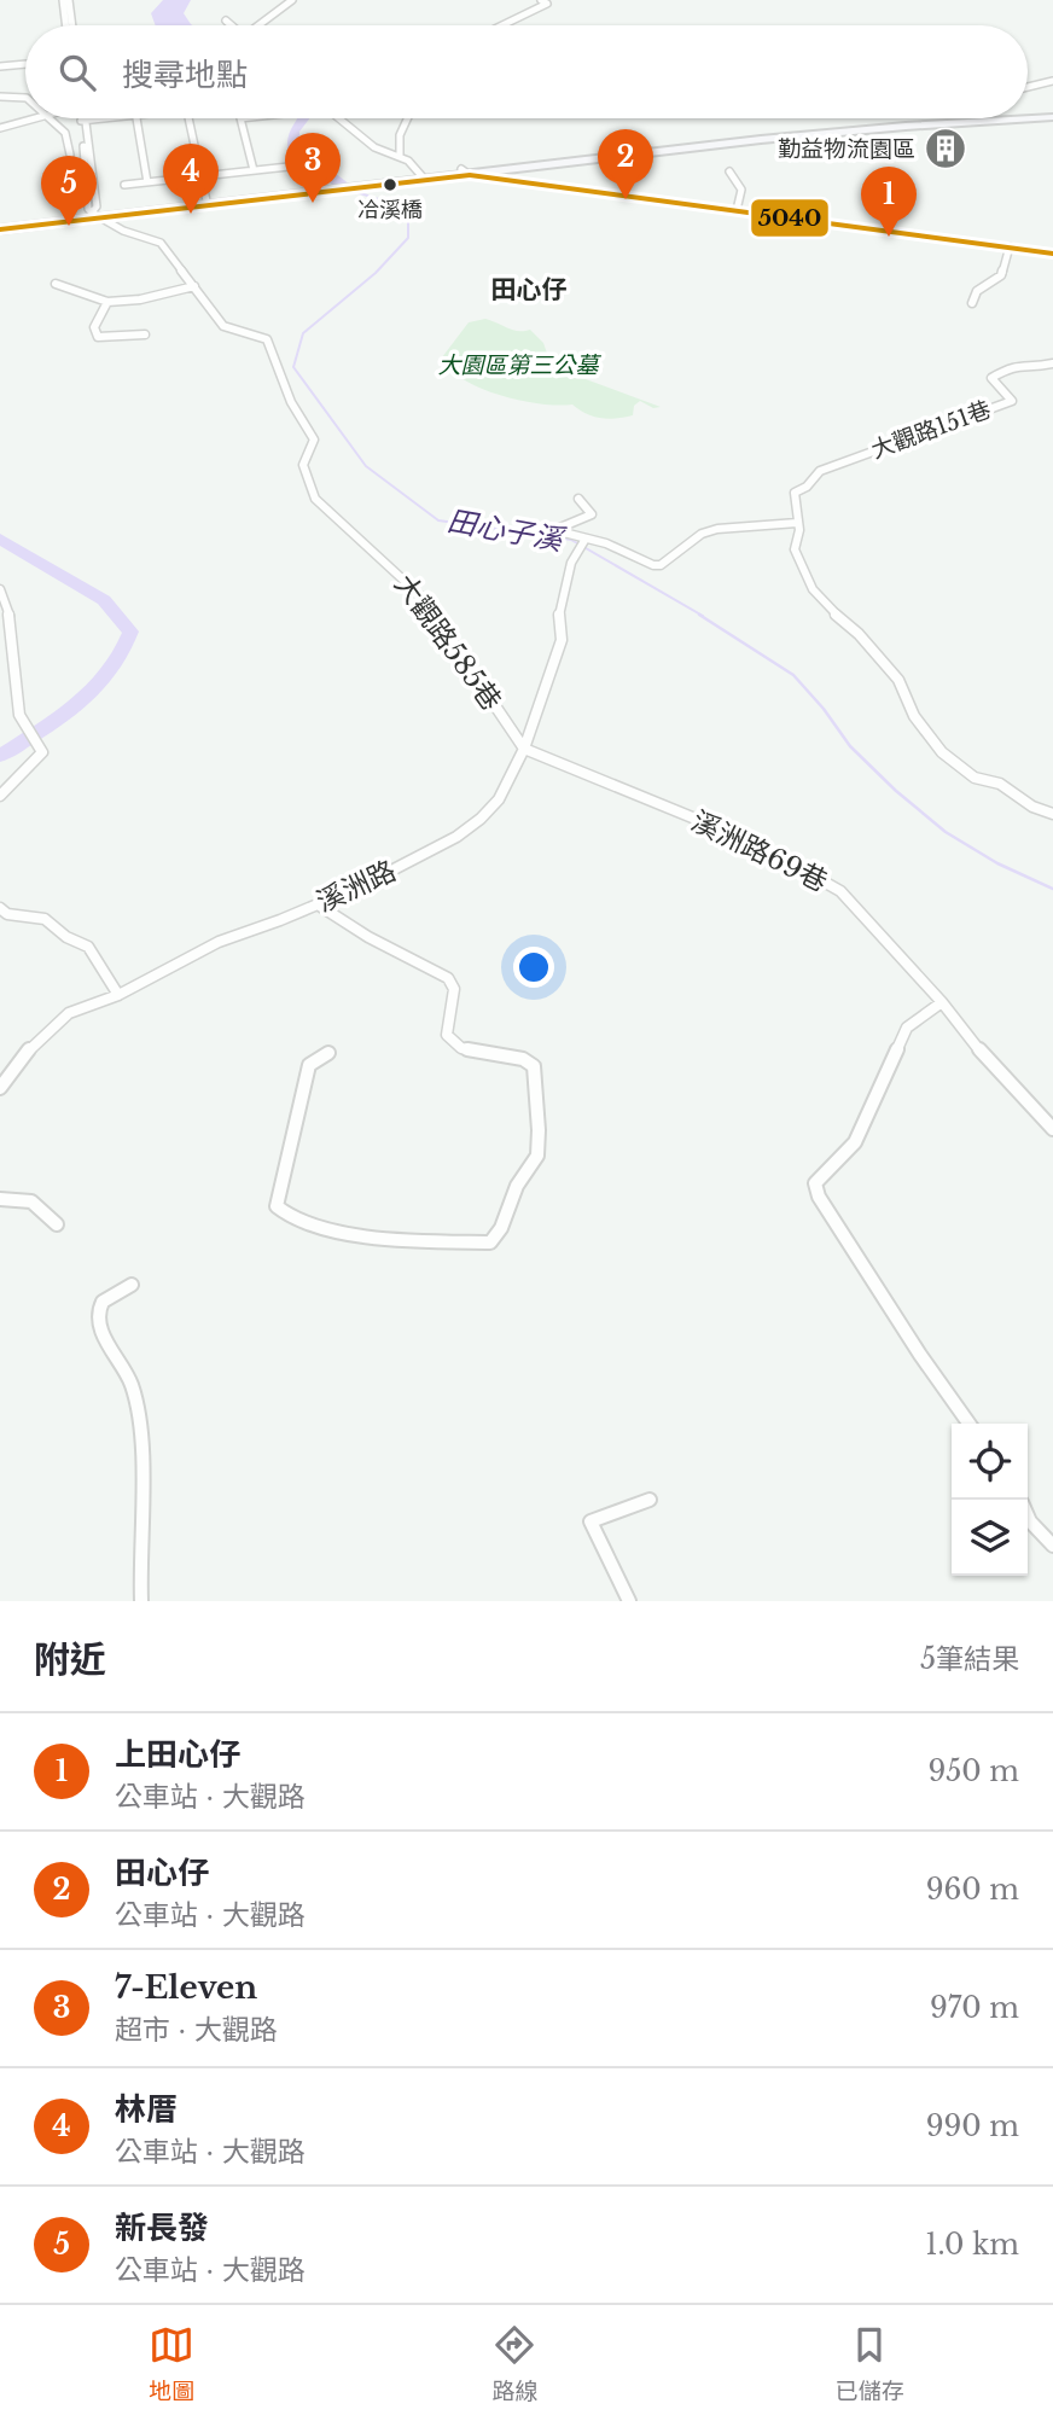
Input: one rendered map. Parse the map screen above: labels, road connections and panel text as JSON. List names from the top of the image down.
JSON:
{
  "streets": {
    "street": [
      "大觀路151巷",
      "大觀路585巷",
      "溪洲路69巷",
      "溪洲路"
    ]
  },
  "crossings": [
    ["大觀路585巷", "溪洲路69巷"],
    ["大觀路585巷", "溪洲路"],
    ["溪洲路69巷", "溪洲路"]
  ],
  "districts": ["田心仔"],
  "water": ["田心子溪"],
  "parks": ["大園區第三公墓"],
  "places": {
    "building": ["勤益物流園區"],
    "other": ["冾溪橋"]
  },
  "lines": ["transit line 5040"],
  "page": {
    "search": "搜尋地點",
    "pins": [
      "2",
      "3",
      "4",
      "5",
      "1"
    ],
    "heading": ["附近", "5筆結果"],
    "list": [
      {
        "mark": "1",
        "name": "上田心仔",
        "note": "公車站 · 大觀路",
        "value": "950 m"
      },
      {
        "mark": "2",
        "name": "田心仔",
        "note": "公車站 · 大觀路",
        "value": "960 m"
      },
      {
        "mark": "3",
        "name": "7-Eleven",
        "note": "超市 · 大觀路",
        "value": "970 m"
      },
      {
        "mark": "4",
        "name": "林厝",
        "note": "公車站 · 大觀路",
        "value": "990 m"
      },
      {
        "mark": "5",
        "name": "新長發",
        "note": "公車站 · 大觀路",
        "value": "1.0 km"
      }
    ],
    "nav": ["地圖", "路線", "已儲存"]
  }
}
